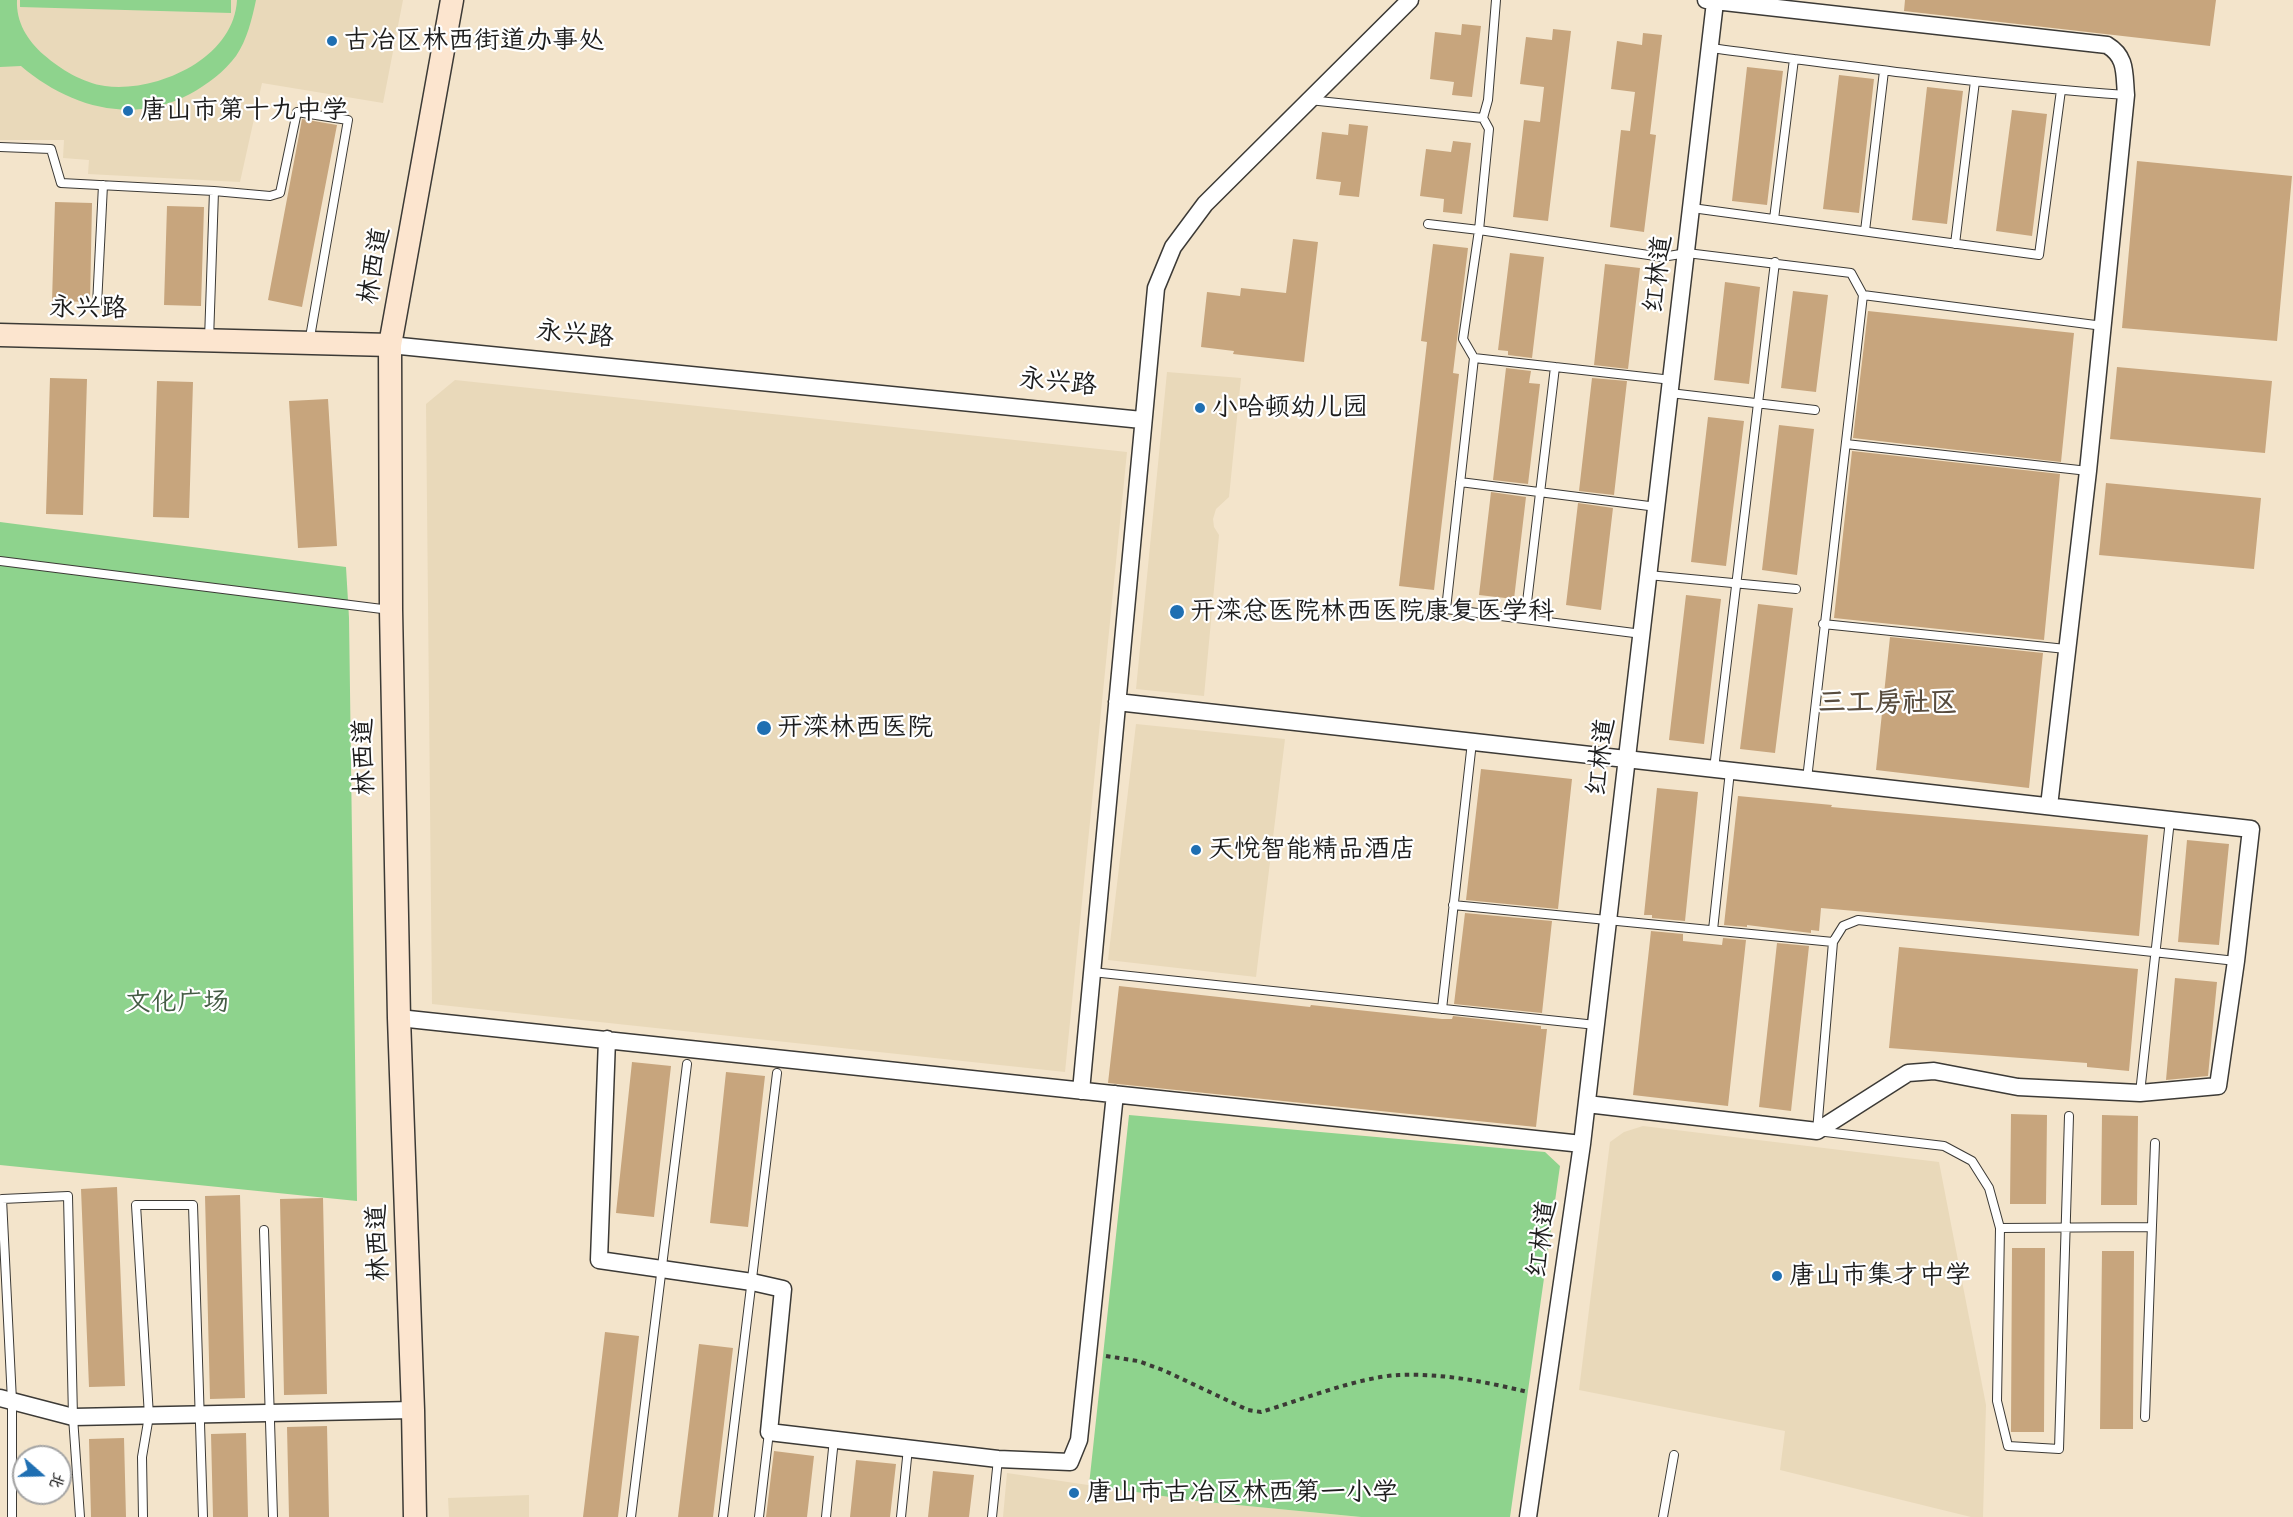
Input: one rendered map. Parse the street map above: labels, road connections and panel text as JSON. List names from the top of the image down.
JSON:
{
  "streets": {
    "main road": ["林西道", "永兴路"],
    "street": ["红林道"]
  },
  "crossings": [
    ["林西道", "永兴路"]
  ],
  "districts": ["三工房社区"],
  "parks": ["文化广场"],
  "places": [
    "古冶区林西街道办事处",
    "唐山市第十九中学",
    "小哈顿幼儿园",
    "开滦总医院林西医院康复医学科",
    "开滦林西医院",
    "天悦智能精品酒店",
    "唐山市集才中学",
    "唐山市古冶区林西第一小学"
  ],
  "north": "right"
}
